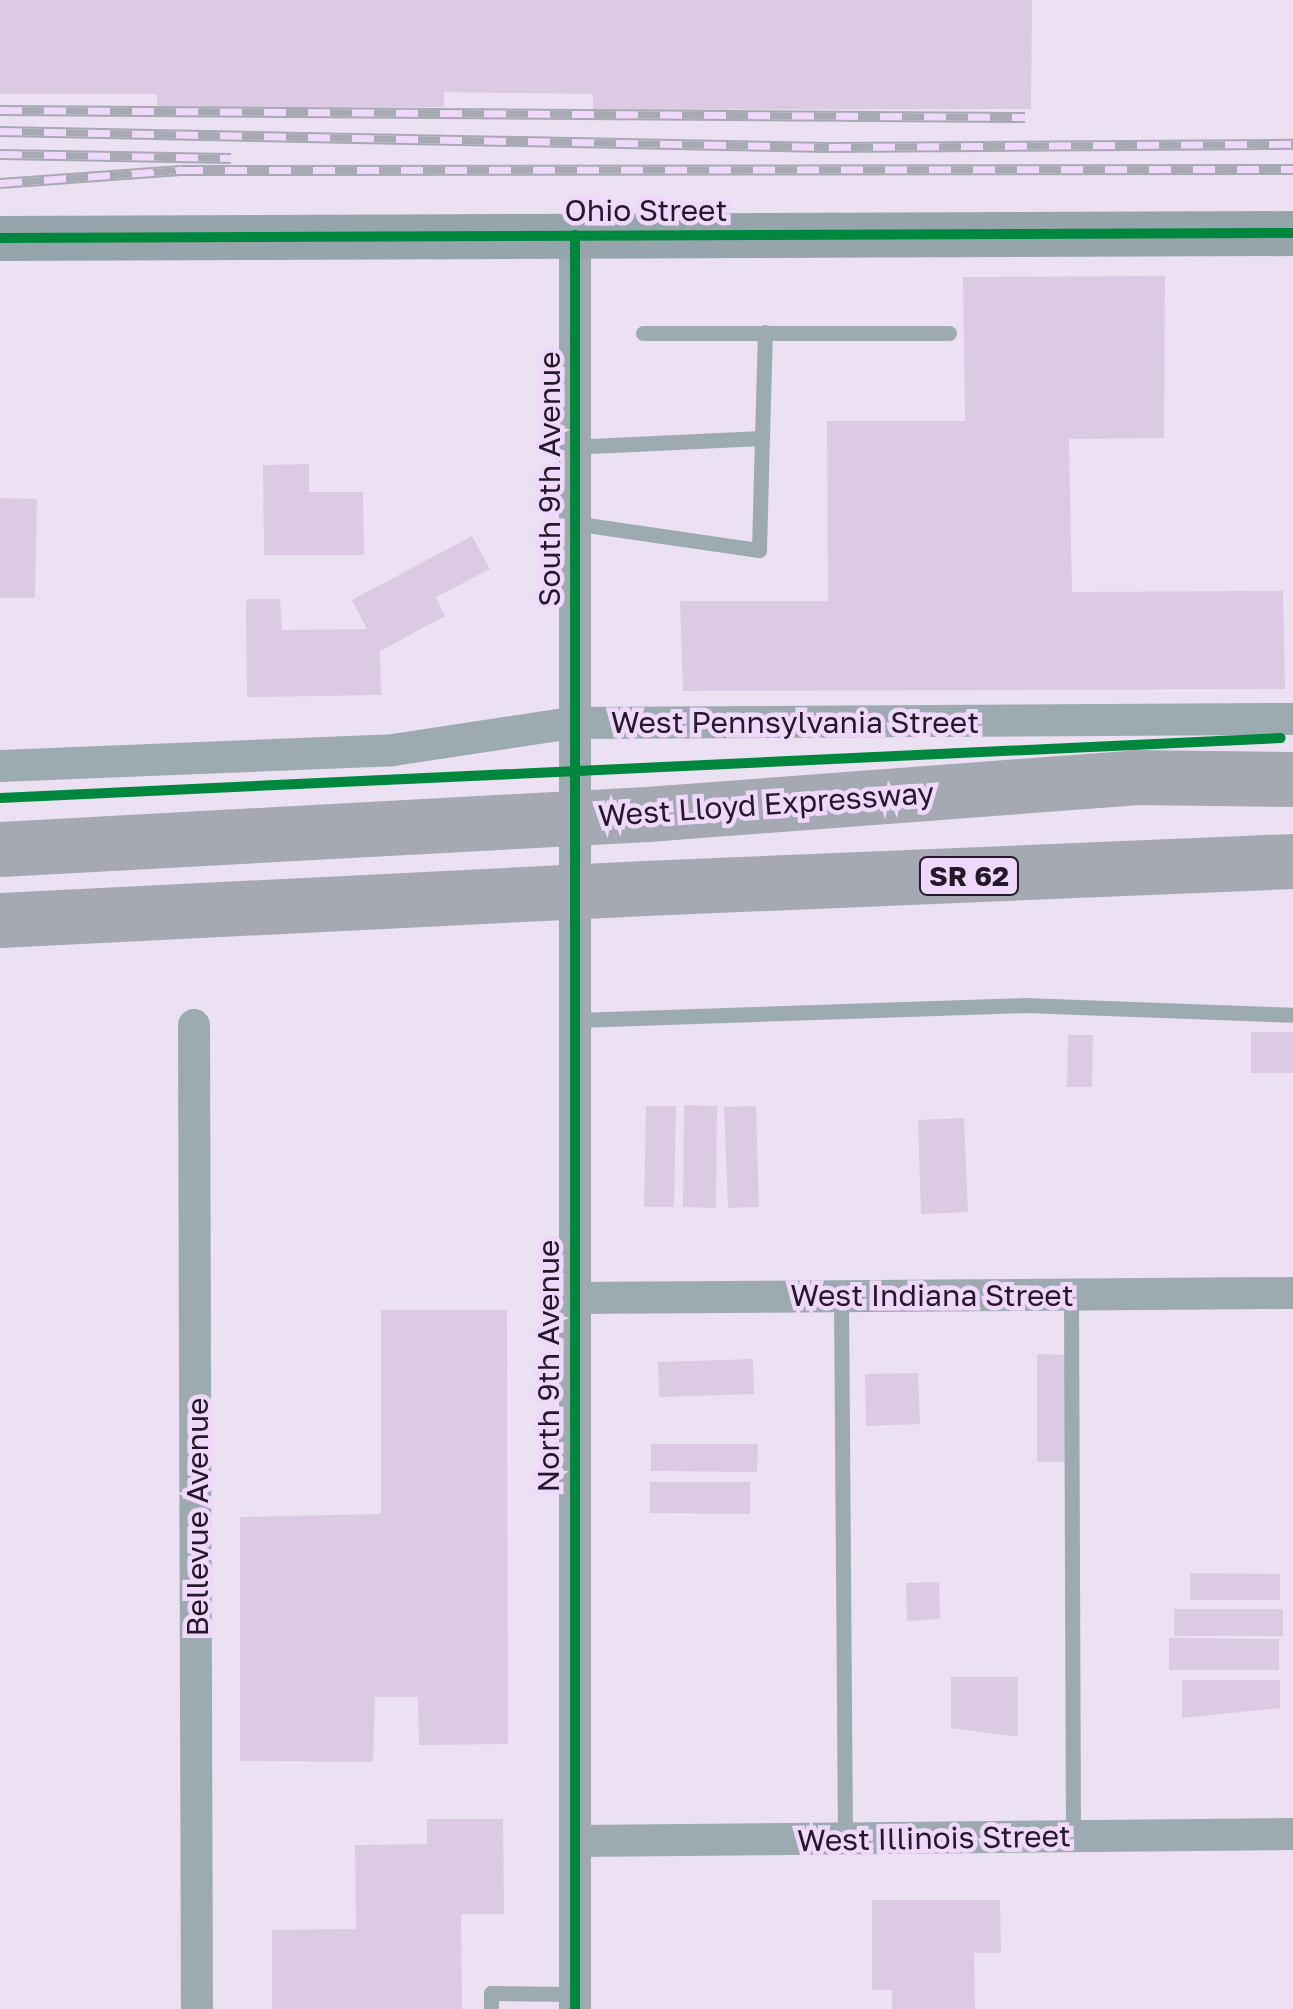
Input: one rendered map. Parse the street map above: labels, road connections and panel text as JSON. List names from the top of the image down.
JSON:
{
  "streets": {
    "highway": ["West Lloyd Expressway", "SR 62"],
    "street": [
      "Ohio Street",
      "South 9th Avenue",
      "West Pennsylvania Street",
      "West Indiana Street",
      "North 9th Avenue",
      "Bellevue Avenue",
      "West Illinois Street"
    ]
  },
  "crossings": [
    ["Ohio Street", "South 9th Avenue"],
    ["South 9th Avenue", "West Pennsylvania Street"],
    ["South 9th Avenue", "North 9th Avenue"],
    ["West Pennsylvania Street", "North 9th Avenue"],
    ["West Indiana Street", "North 9th Avenue"],
    ["North 9th Avenue", "West Illinois Street"]
  ]
}
